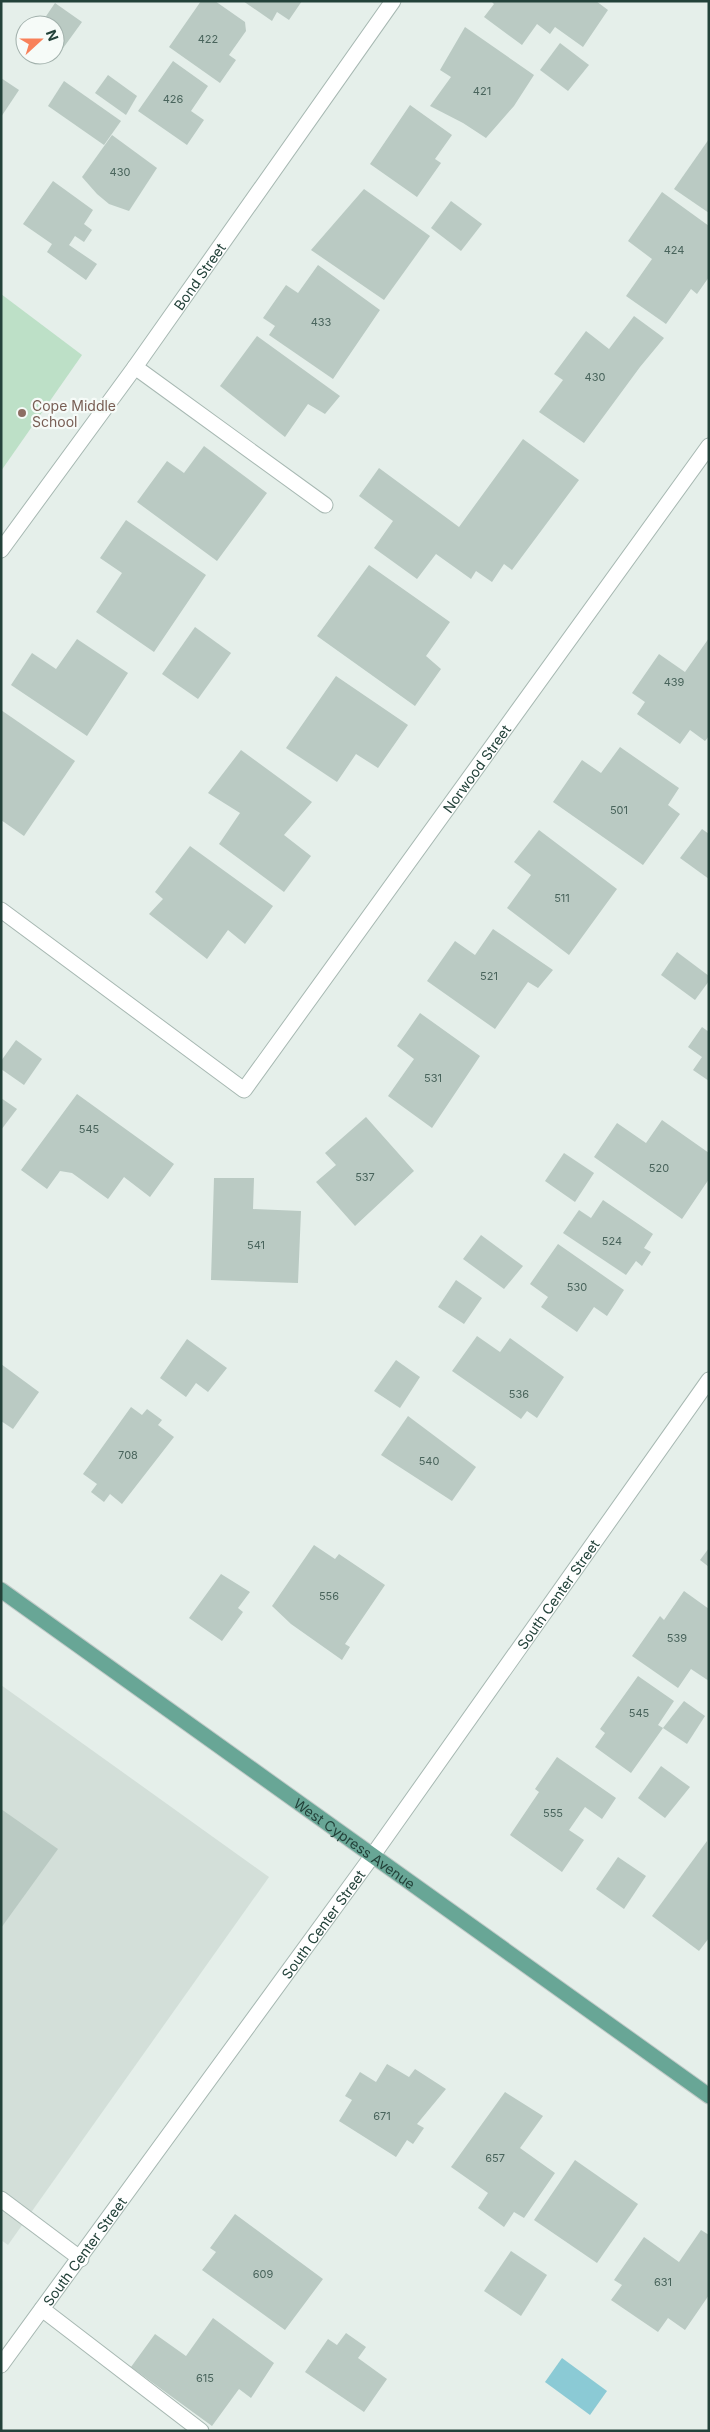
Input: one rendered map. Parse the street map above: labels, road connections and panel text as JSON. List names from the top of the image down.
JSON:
{
  "streets": {
    "main road": ["West Cypress Avenue"],
    "street": ["Bond Street", "Norwood Street", "South Center Street"]
  },
  "crossings": [
    ["South Center Street", "West Cypress Avenue"]
  ],
  "places": ["Cope Middle School"],
  "house_numbers": [
    "422",
    "421",
    "426",
    "430",
    "424",
    "433",
    "430",
    "439",
    "501",
    "511",
    "521",
    "531",
    "545",
    "520",
    "537",
    "524",
    "541",
    "530",
    "536",
    "708",
    "540",
    "556",
    "539",
    "545",
    "555",
    "671",
    "657",
    "609",
    "631",
    "615"
  ],
  "north": "right"
}
